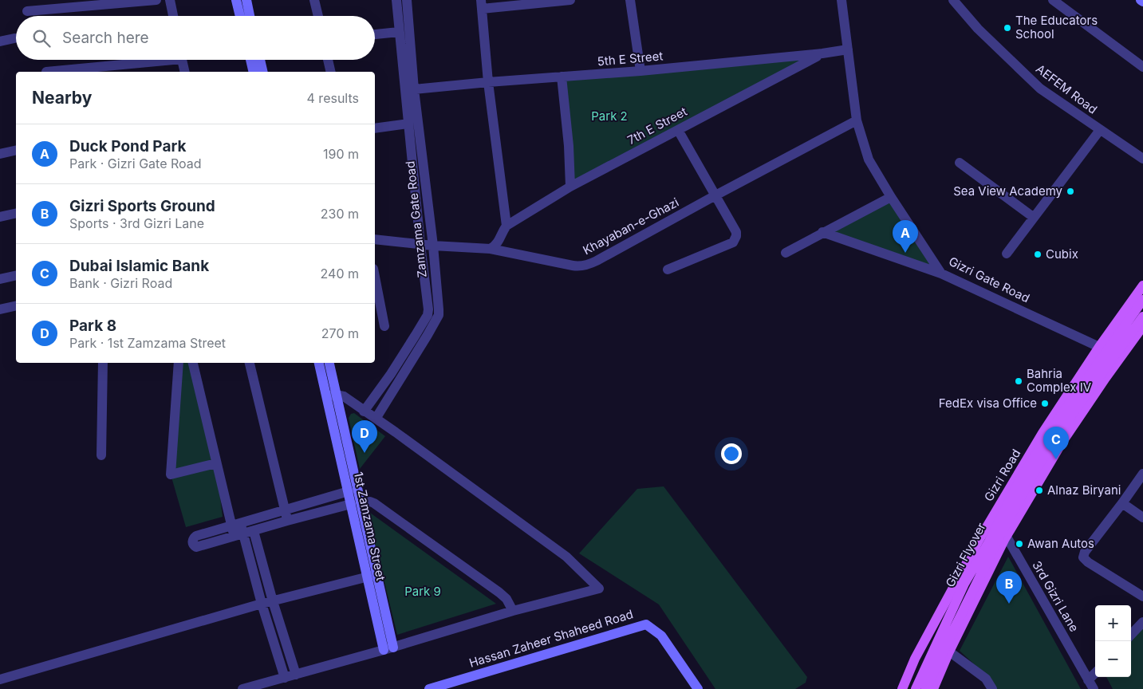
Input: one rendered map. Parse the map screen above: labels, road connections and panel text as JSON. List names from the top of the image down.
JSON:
{
  "streets": {
    "main road": ["Gizri Road", "Gizri Flyover"],
    "street": [
      "5th E Street",
      "AEFEM Road",
      "7th E Street",
      "Zamzama Gate Road",
      "Khayaban-e-Ghazi",
      "Gizri Gate Road",
      "1st Zamzama Street",
      "3rd Gizri Lane",
      "Hassan Zaheer Shaheed Road"
    ]
  },
  "crossings": [
    ["5th E Street", "7th E Street"],
    ["5th E Street", "Zamzama Gate Road"],
    ["5th E Street", "Gizri Gate Road"],
    ["Zamzama Gate Road", "Khayaban-e-Ghazi"],
    ["Khayaban-e-Ghazi", "Gizri Gate Road"],
    ["Gizri Gate Road", "Gizri Road"],
    ["Gizri Road", "3rd Gizri Lane"]
  ],
  "parks": ["Park 2", "Park 9"],
  "places": [
    "The Educators School",
    "Sea View Academy",
    "Cubix",
    "Bahria Complex IV",
    "FedEx visa Office",
    "Alnaz Biryani",
    "Awan Autos"
  ],
  "page": {
    "search": "Search here",
    "heading": ["Nearby", "4 results"],
    "list": [
      {
        "mark": "A",
        "name": "Duck Pond Park",
        "note": "Park · Gizri Gate Road",
        "value": "190 m"
      },
      {
        "mark": "B",
        "name": "Gizri Sports Ground",
        "note": "Sports · 3rd Gizri Lane",
        "value": "230 m"
      },
      {
        "mark": "C",
        "name": "Dubai Islamic Bank",
        "note": "Bank · Gizri Road",
        "value": "240 m"
      },
      {
        "mark": "D",
        "name": "Park 8",
        "note": "Park · 1st Zamzama Street",
        "value": "270 m"
      }
    ],
    "pins": [
      "A",
      "D",
      "C",
      "B"
    ],
    "map_buttons": ["+", "−"]
  }
}
